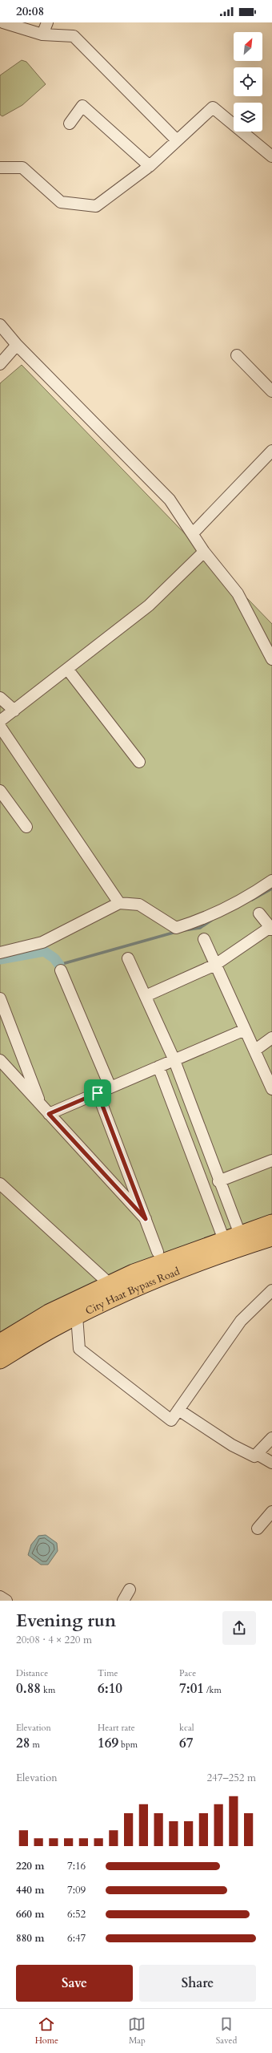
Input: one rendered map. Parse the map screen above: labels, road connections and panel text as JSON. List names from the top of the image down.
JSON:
{
  "streets": {
    "main road": ["City Haat Bypass Road"]
  },
  "north": "top right",
  "page": {
    "status": "20:08",
    "heading": ["Evening run", "20:08 · 4 × 220 m"],
    "stats": [
      ["Distance", "0.88 km"],
      ["Time", "6:10"],
      ["Pace", "7:01 /km"],
      ["Elevation", "28 m"],
      ["Heart rate", "169 bpm"],
      ["kcal", "67"]
    ],
    "chart": ["Elevation", "247–252 m"],
    "list": [
      {
        "name": "220 m",
        "note": "7:16"
      },
      {
        "name": "440 m",
        "note": "7:09"
      },
      {
        "name": "660 m",
        "note": "6:52"
      },
      {
        "name": "880 m",
        "note": "6:47"
      }
    ],
    "buttons": ["Save", "Share"],
    "tabs": ["Home", "Map", "Saved"]
  }
}
